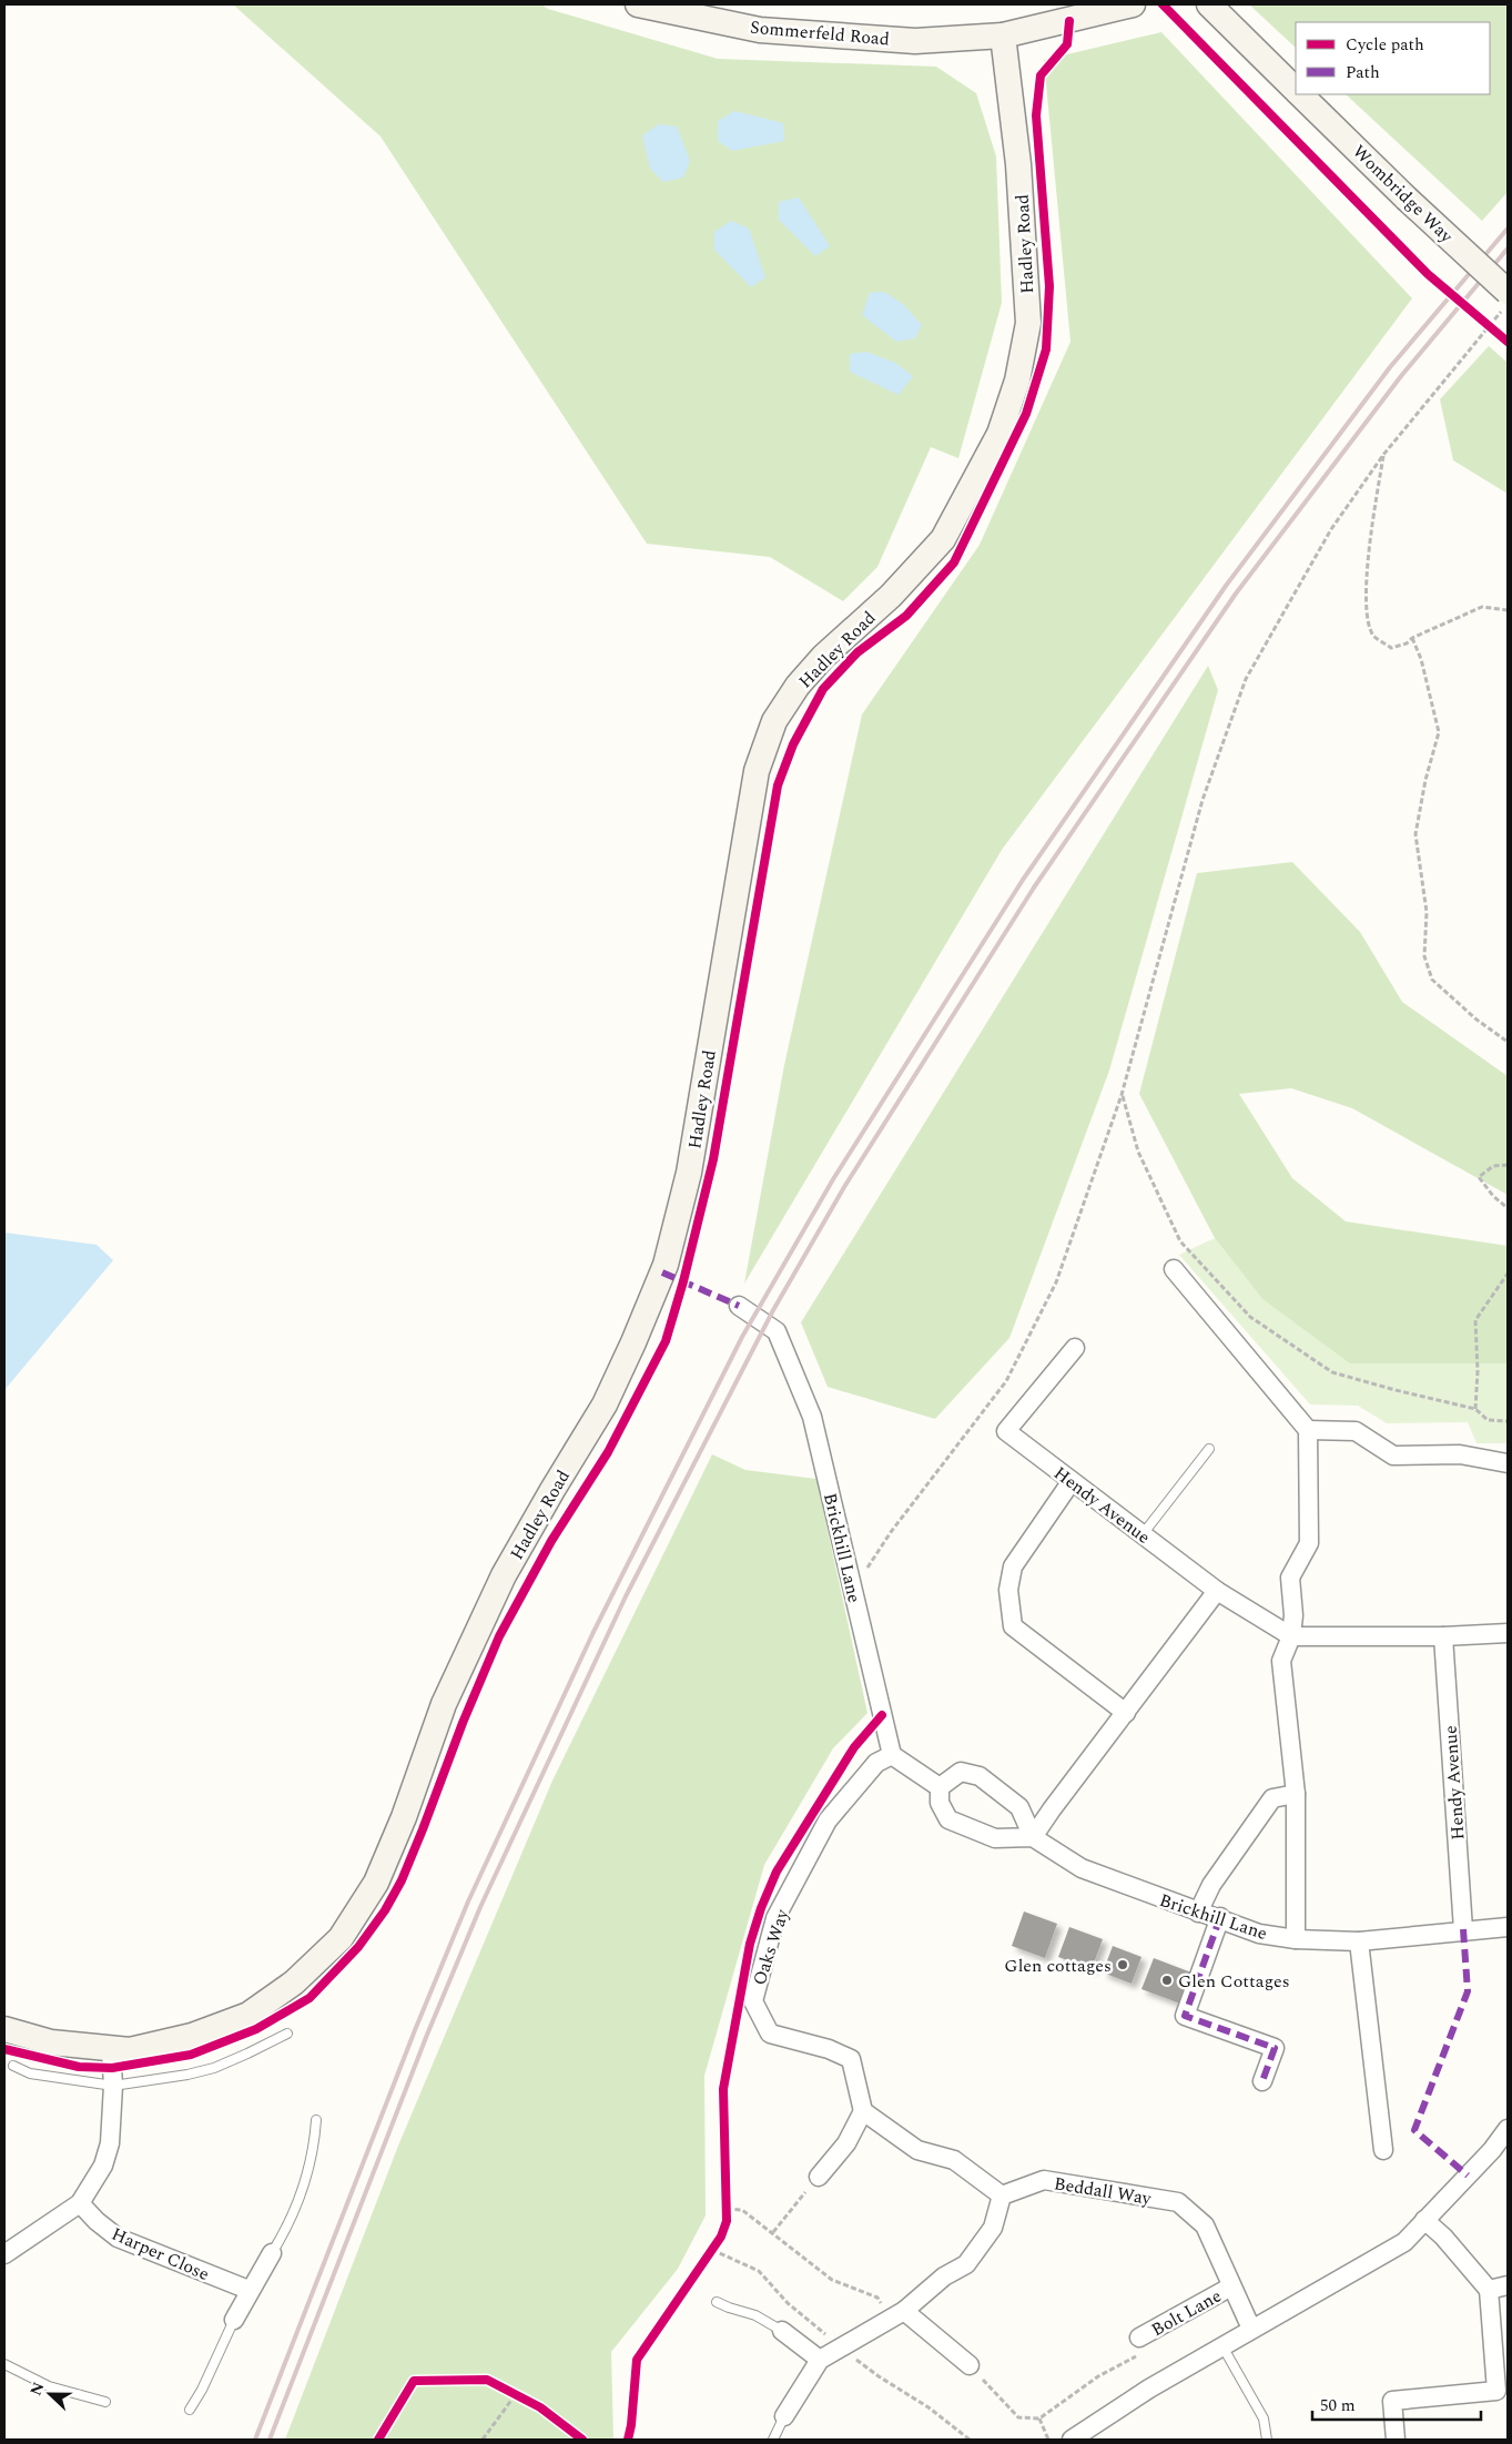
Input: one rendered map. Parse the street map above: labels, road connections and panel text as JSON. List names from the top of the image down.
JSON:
{
  "streets": {
    "street": [
      "Sommerfeld Road",
      "Wombridge Way",
      "Hadley Road",
      "Hendy Avenue",
      "Brickhill Lane",
      "Oaks Way",
      "Beddall Way",
      "Harper Close",
      "Bolt Lane"
    ]
  },
  "crossings": [
    ["Sommerfeld Road", "Hadley Road"],
    ["Hendy Avenue", "Brickhill Lane"],
    ["Brickhill Lane", "Oaks Way"],
    ["Beddall Way", "Bolt Lane"]
  ],
  "places": ["Glen cottages", "Glen Cottages"],
  "legend": ["Cycle path", "Path"],
  "scale_bar": "50 m",
  "north": "left"
}
